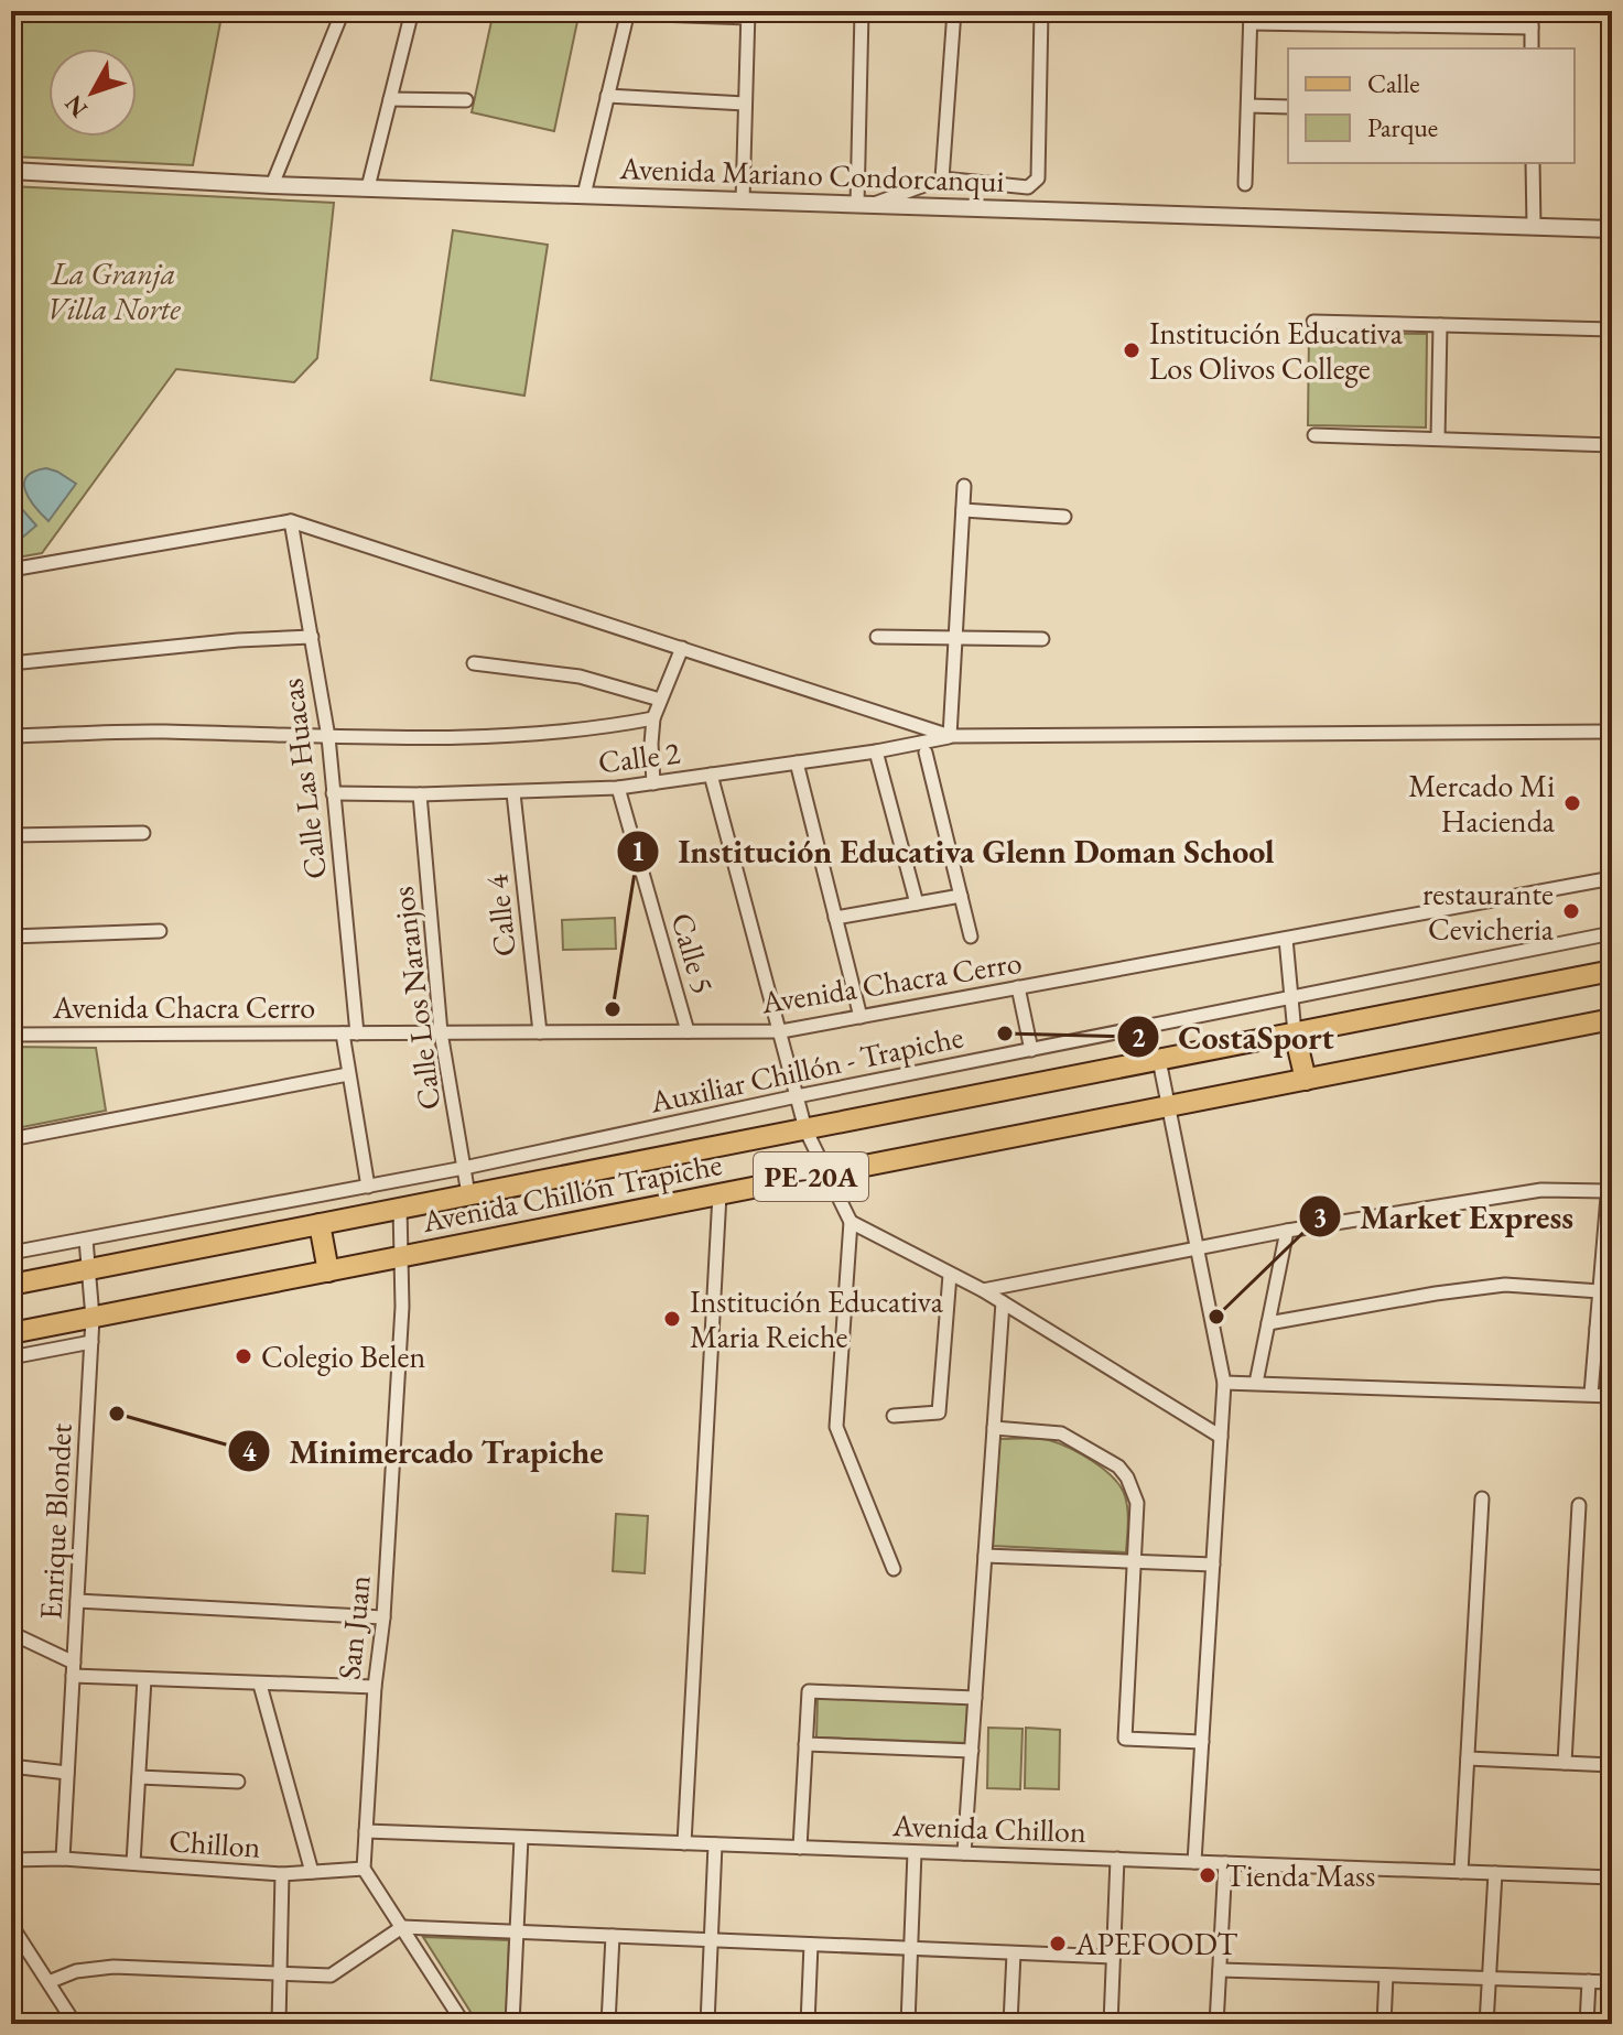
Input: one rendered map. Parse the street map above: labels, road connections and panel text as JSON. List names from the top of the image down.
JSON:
{
  "streets": {
    "main road": ["PE-20A", "Avenida Chillón Trapiche"],
    "street": [
      "Avenida Mariano Condorcanqui",
      "Calle 2",
      "Calle Las Huacas",
      "Calle 4",
      "Calle 5",
      "Avenida Chacra Cerro",
      "Calle Los Naranjos",
      "Auxiliar Chillón - Trapiche",
      "Enrique Blondet",
      "San Juan",
      "Avenida Chillon",
      "Chillon"
    ]
  },
  "crossings": [
    ["Calle 2", "Calle Las Huacas"],
    ["Calle 2", "Calle 4"],
    ["Calle 2", "Calle 5"],
    ["Calle 2", "Calle Los Naranjos"],
    ["Calle Las Huacas", "Avenida Chacra Cerro"],
    ["Calle Las Huacas", "Auxiliar Chillón - Trapiche"],
    ["Calle 4", "Avenida Chacra Cerro"],
    ["Calle 5", "Avenida Chacra Cerro"],
    ["Avenida Chacra Cerro", "Calle Los Naranjos"],
    ["Calle Los Naranjos", "Auxiliar Chillón - Trapiche"],
    ["Calle Los Naranjos", "Avenida Chillón Trapiche"],
    ["Auxiliar Chillón - Trapiche", "Enrique Blondet"],
    ["Avenida Chillón Trapiche", "Enrique Blondet"],
    ["Avenida Chillón Trapiche", "San Juan"],
    ["Enrique Blondet", "Chillon"],
    ["San Juan", "Avenida Chillon"],
    ["San Juan", "Chillon"]
  ],
  "parks": ["La Granja Villa Norte"],
  "places": [
    "Institución Educativa Los Olivos College",
    "Mercado Mi Hacienda",
    "restaurante Cevicheria",
    "Institución Educativa Glenn Doman School",
    "CostaSport",
    "Market Express",
    "Institución Educativa Maria Reiche",
    "Colegio Belen",
    "Minimercado Trapiche",
    "Tienda Mass",
    "APEFOODT"
  ],
  "legend": ["Calle", "Parque"],
  "north": "bottom left"
}
